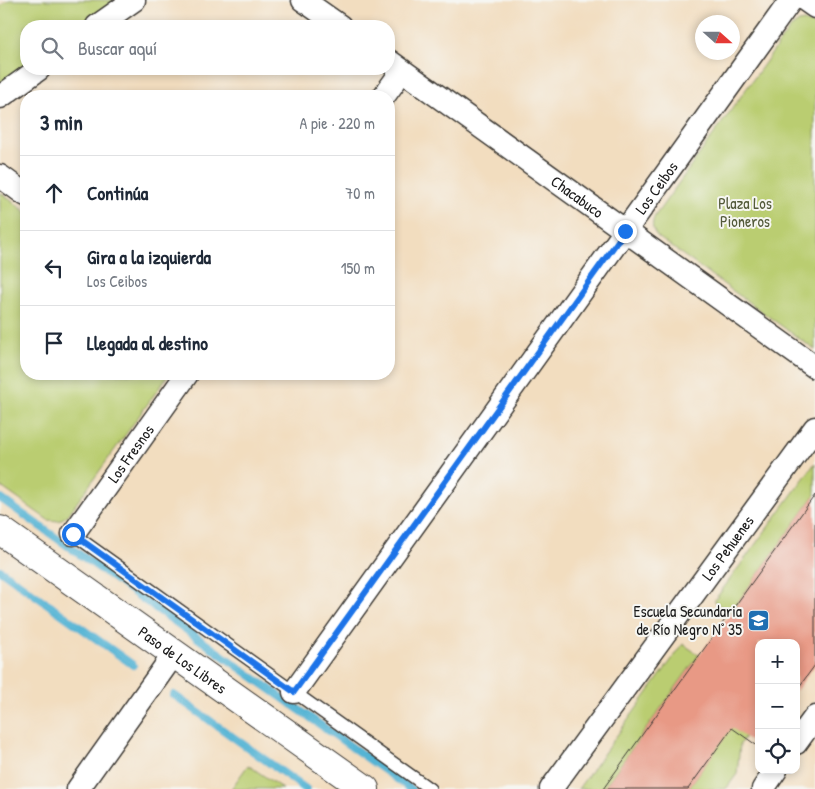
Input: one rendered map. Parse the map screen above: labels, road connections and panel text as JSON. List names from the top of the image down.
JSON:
{
  "streets": {
    "street": [
      "Los Ceibos",
      "Chacabuco",
      "Los Fresnos",
      "Los Pehuenes",
      "Paso de Los Libres"
    ]
  },
  "crossings": [
    ["Los Ceibos", "Chacabuco"]
  ],
  "parks": ["Plaza Los Pioneros"],
  "places": {
    "school or university": ["Escuela Secundaria de Río Negro N° 35"]
  },
  "north": "right",
  "page": {
    "search": "Buscar aquí",
    "heading": ["3 min", "A pie · 220 m"],
    "list": [
      ["Continúa", "70 m"],
      ["Gira a la izquierda", "Los Ceibos", "150 m"],
      "Llegada al destino"
    ],
    "map_buttons": ["+", "−"]
  }
}
